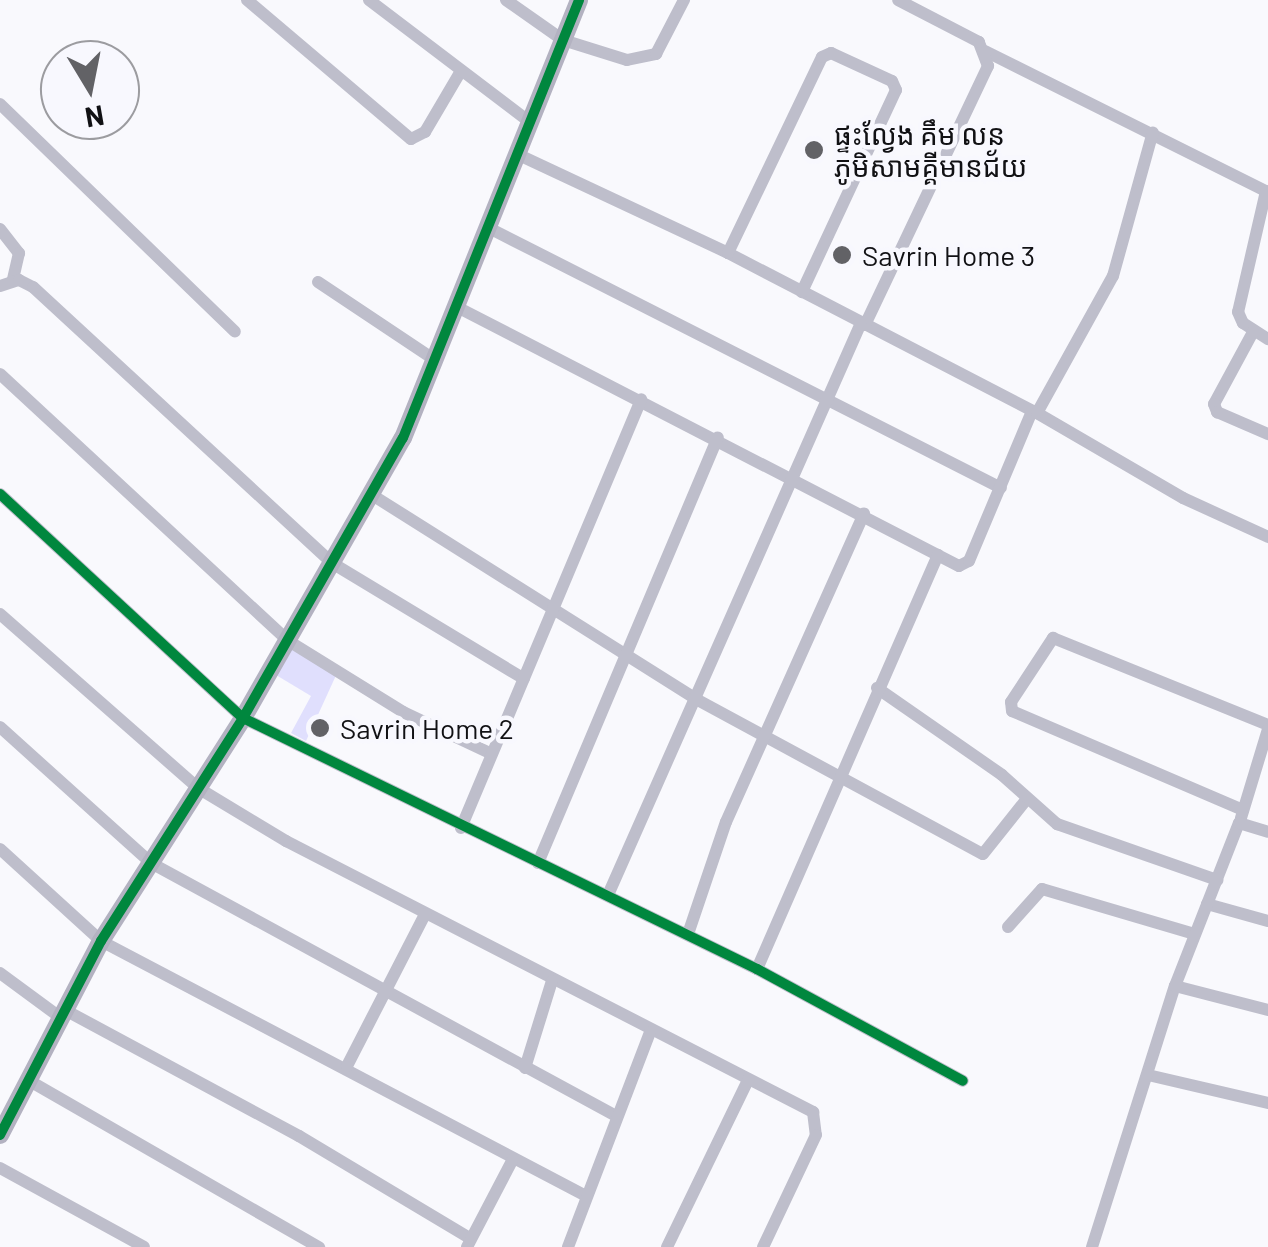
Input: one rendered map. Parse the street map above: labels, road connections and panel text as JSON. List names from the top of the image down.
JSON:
{
  "places": ["ផ្ទះល្វែង គឹម លន ភូមិសាមគ្គីមានជ័យ", "Savrin Home 3", "Savrin Home 2"],
  "north": "bottom"
}
